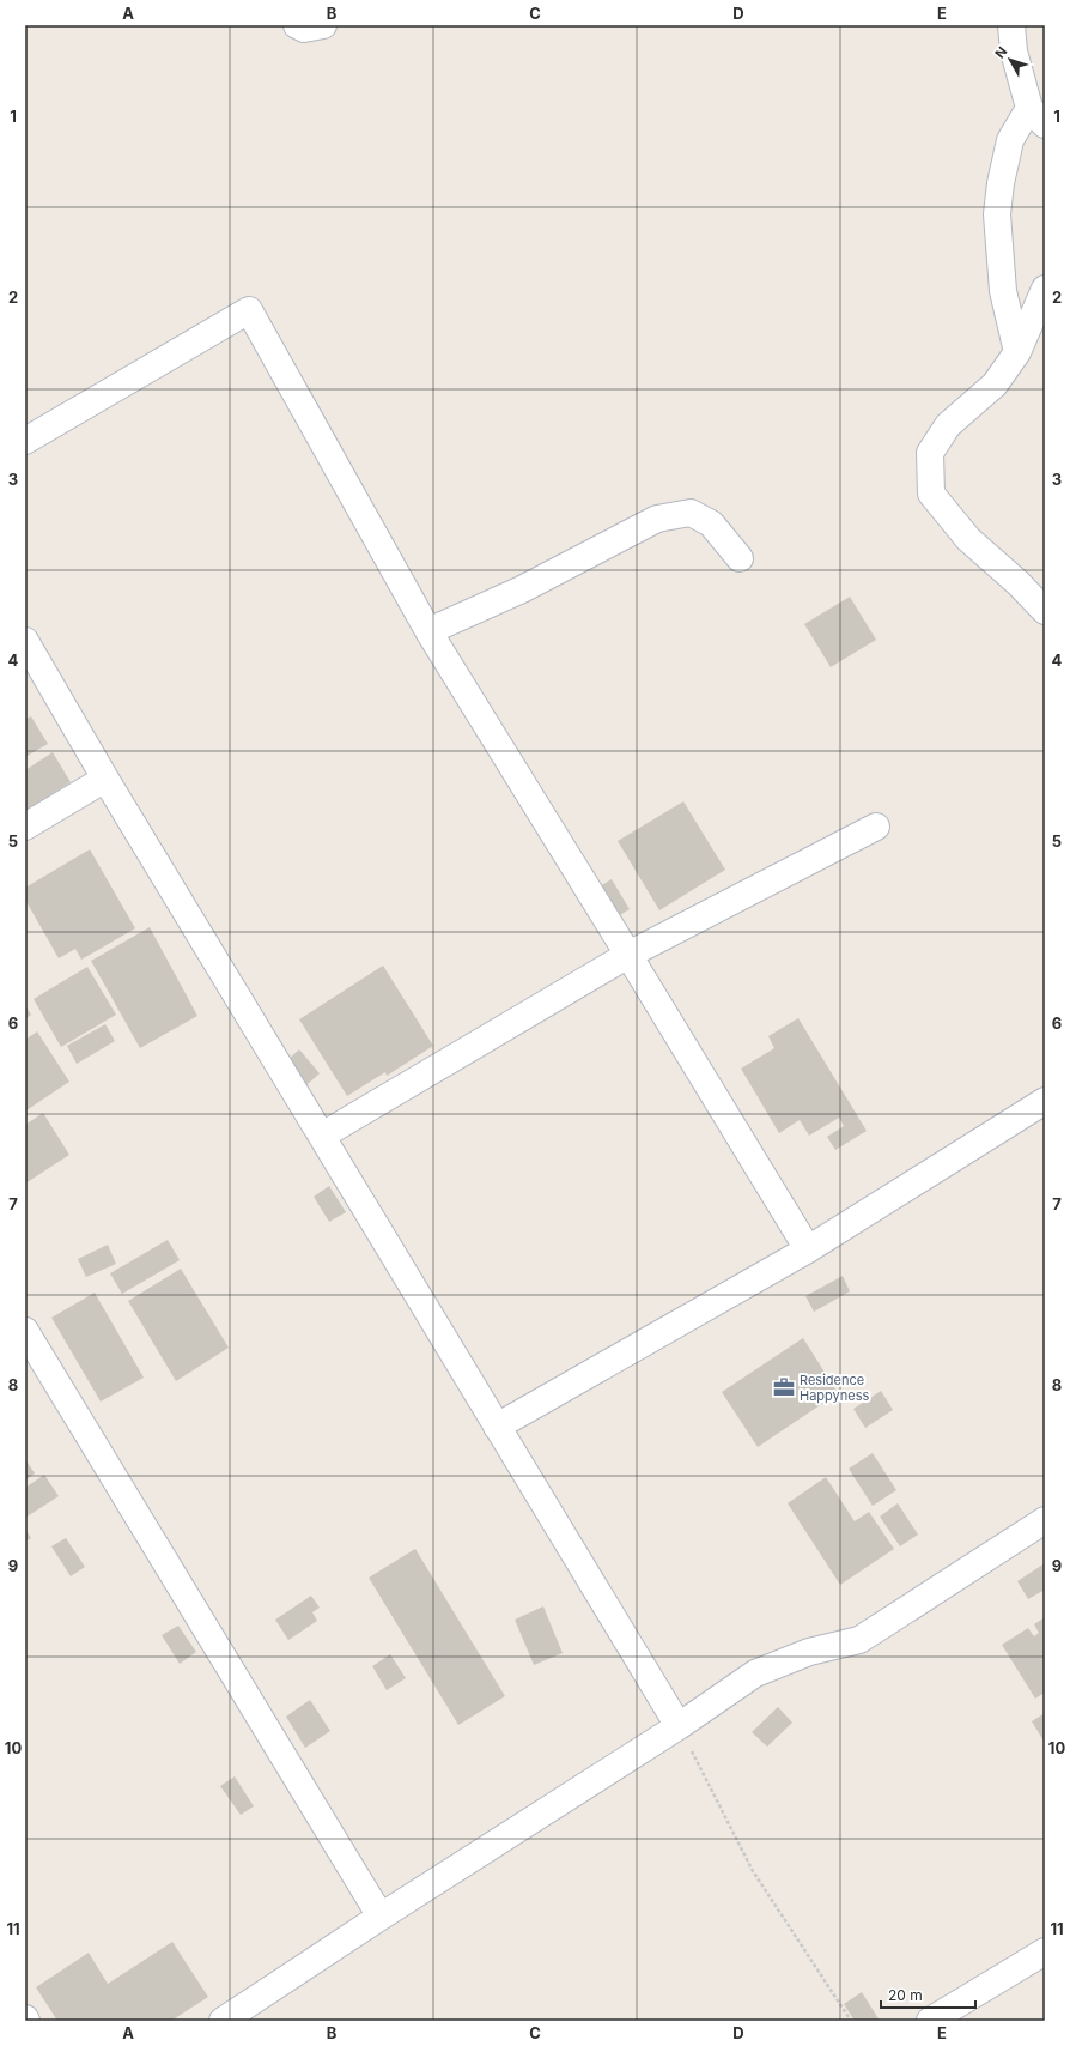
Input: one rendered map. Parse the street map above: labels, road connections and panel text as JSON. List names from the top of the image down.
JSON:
{
  "places": {
    "office": ["Residence Happyness"]
  },
  "scale_bar": "20 m",
  "north": "top left",
  "grid": {
    "columns": [
      "A",
      "B",
      "C",
      "D",
      "E"
    ],
    "rows": [
      "1",
      "2",
      "3",
      "4",
      "5",
      "6",
      "7",
      "8",
      "9",
      "10",
      "11"
    ]
  }
}
